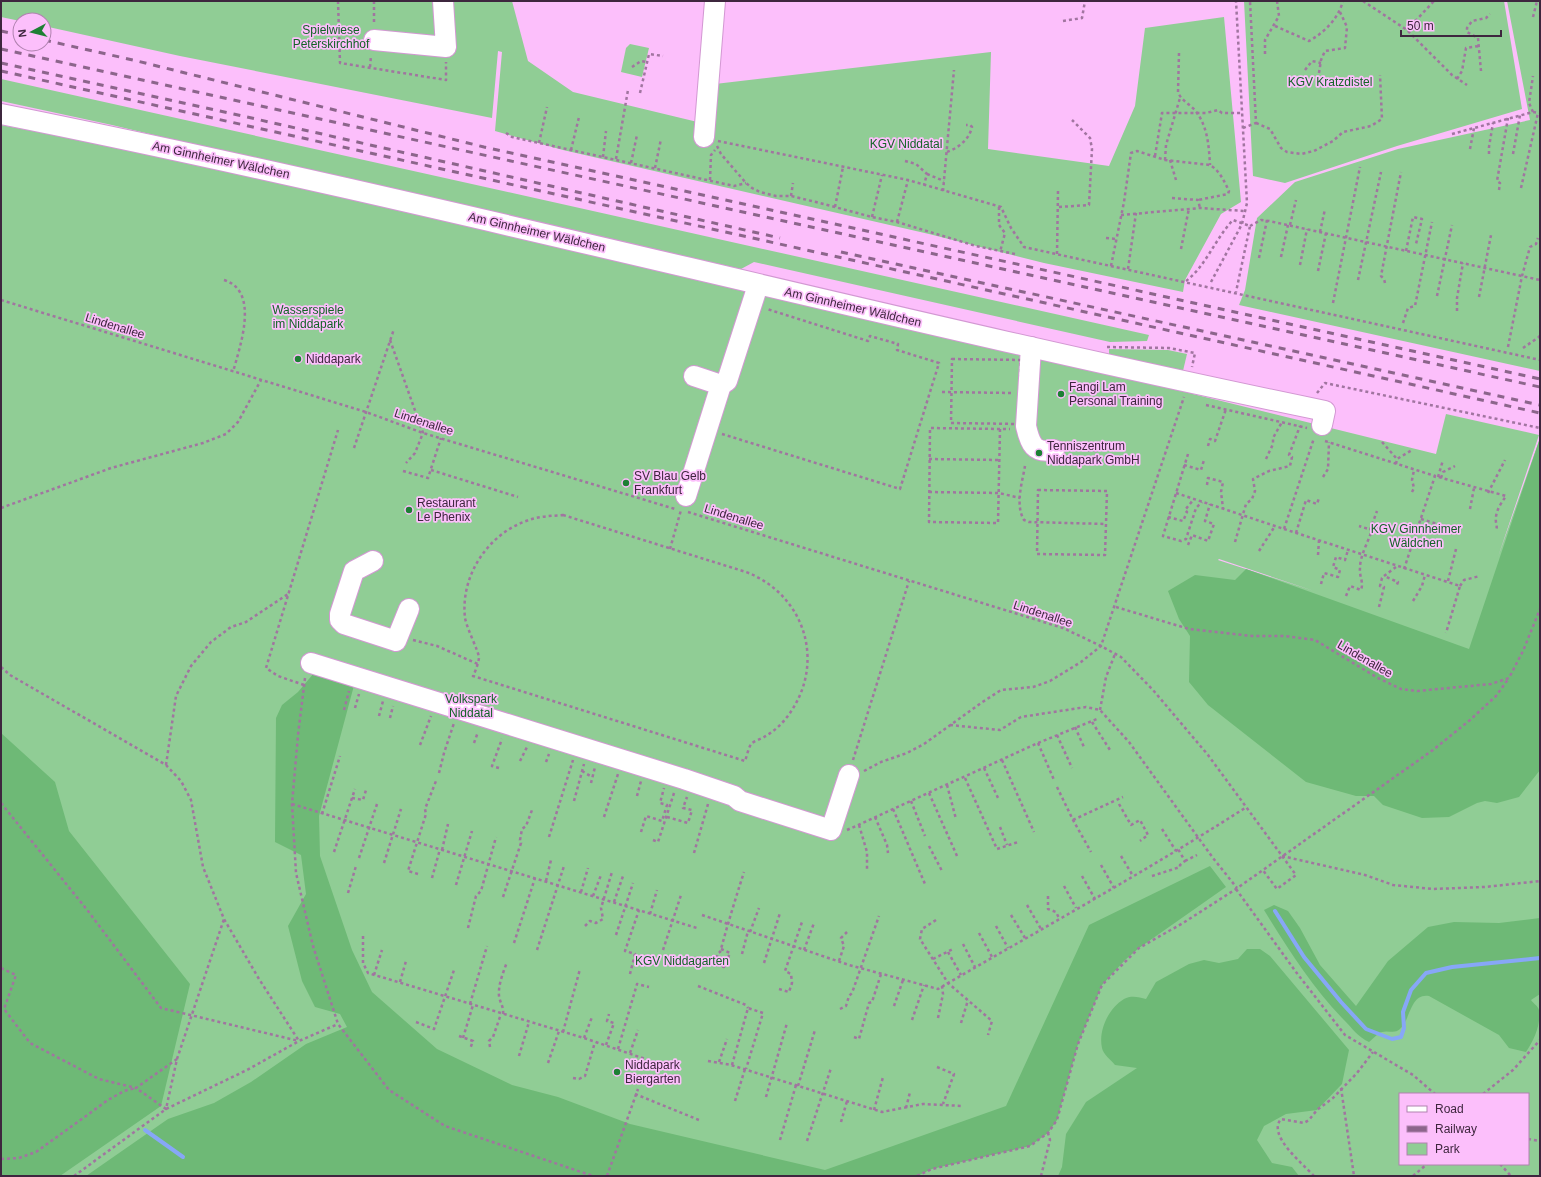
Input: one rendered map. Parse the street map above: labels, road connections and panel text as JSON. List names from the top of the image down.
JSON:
{
  "streets": {
    "street": ["Am Ginnheimer Wäldchen"],
    "path": ["Lindenallee"]
  },
  "parks": [
    "Spielwiese Peterskirchhof",
    "KGV Kratzdistel",
    "KGV Niddatal",
    "Wasserspiele im Niddapark",
    "KGV Ginnheimer Wäldchen",
    "Volkspark Niddatal",
    "KGV Niddagarten"
  ],
  "places": [
    "Niddapark",
    "Fangi Lam Personal Training",
    "Tenniszentrum Niddapark GmbH",
    "SV Blau Gelb Frankfurt",
    "Restaurant Le Phenix",
    "Niddapark Biergarten"
  ],
  "legend": ["Road", "Railway", "Park"],
  "scale_bar": "50 m",
  "north": "left"
}
